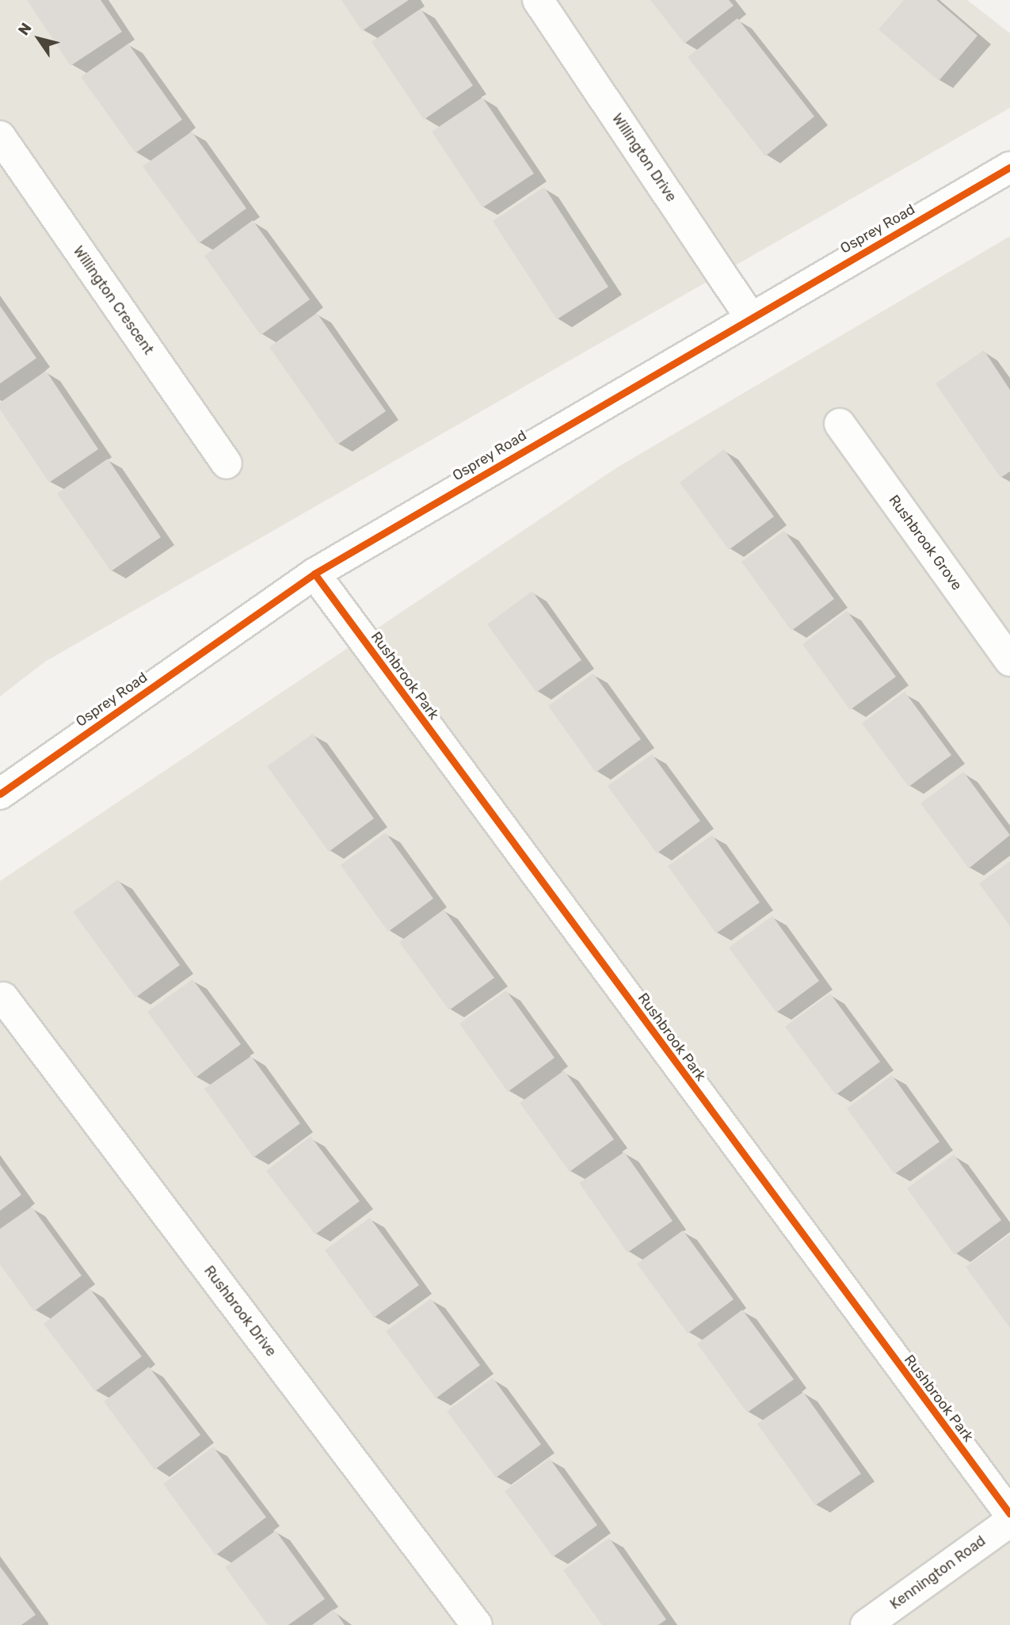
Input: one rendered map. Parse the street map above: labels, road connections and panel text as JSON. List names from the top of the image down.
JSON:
{
  "streets": {
    "street": [
      "Willington Drive",
      "Osprey Road",
      "Willington Crescent",
      "Rushbrook Grove",
      "Rushbrook Park",
      "Rushbrook Drive",
      "Kennington Road"
    ]
  },
  "crossings": [
    ["Willington Drive", "Osprey Road"],
    ["Osprey Road", "Rushbrook Park"]
  ],
  "north": "top left"
}
